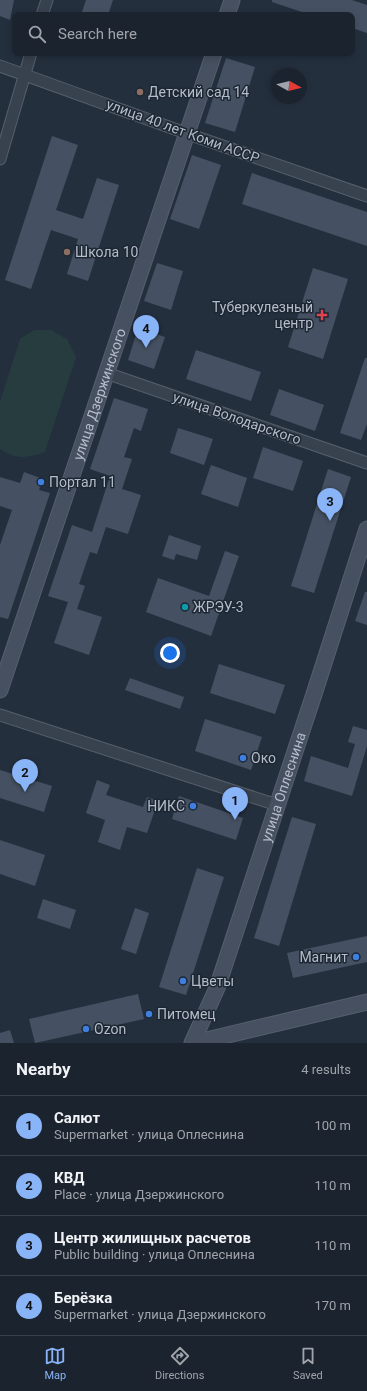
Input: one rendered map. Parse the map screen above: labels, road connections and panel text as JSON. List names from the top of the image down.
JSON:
{
  "streets": {
    "street": [
      "улица 40 лет Коми АССР",
      "улица Дзержинского",
      "улица Володарского",
      "улица Оплеснина"
    ]
  },
  "crossings": [
    ["улица 40 лет Коми АССР", "улица Дзержинского"],
    ["улица Дзержинского", "улица Володарского"]
  ],
  "places": {
    "other": [
      "Детский сад 14",
      "Школа 10",
      "Портал 11",
      "ЖРЭУ-3",
      "Око",
      "НИКС",
      "Магнит",
      "Цветы",
      "Питомец",
      "Ozon"
    ],
    "health": ["Туберкулезный центр"]
  },
  "north": "right",
  "page": {
    "search": "Search here",
    "pins": [
      "4",
      "3",
      "2",
      "1"
    ],
    "heading": ["Nearby", "4 results"],
    "list": [
      {
        "mark": "1",
        "name": "Салют",
        "note": "Supermarket · улица Оплеснина",
        "value": "100 m"
      },
      {
        "mark": "2",
        "name": "КВД",
        "note": "Place · улица Дзержинского",
        "value": "110 m"
      },
      {
        "mark": "3",
        "name": "Центр жилищных расчетов",
        "note": "Public building · улица Оплеснина",
        "value": "110 m"
      },
      {
        "mark": "4",
        "name": "Берёзка",
        "note": "Supermarket · улица Дзержинского",
        "value": "170 m"
      }
    ],
    "nav": ["Map", "Directions", "Saved"]
  }
}
